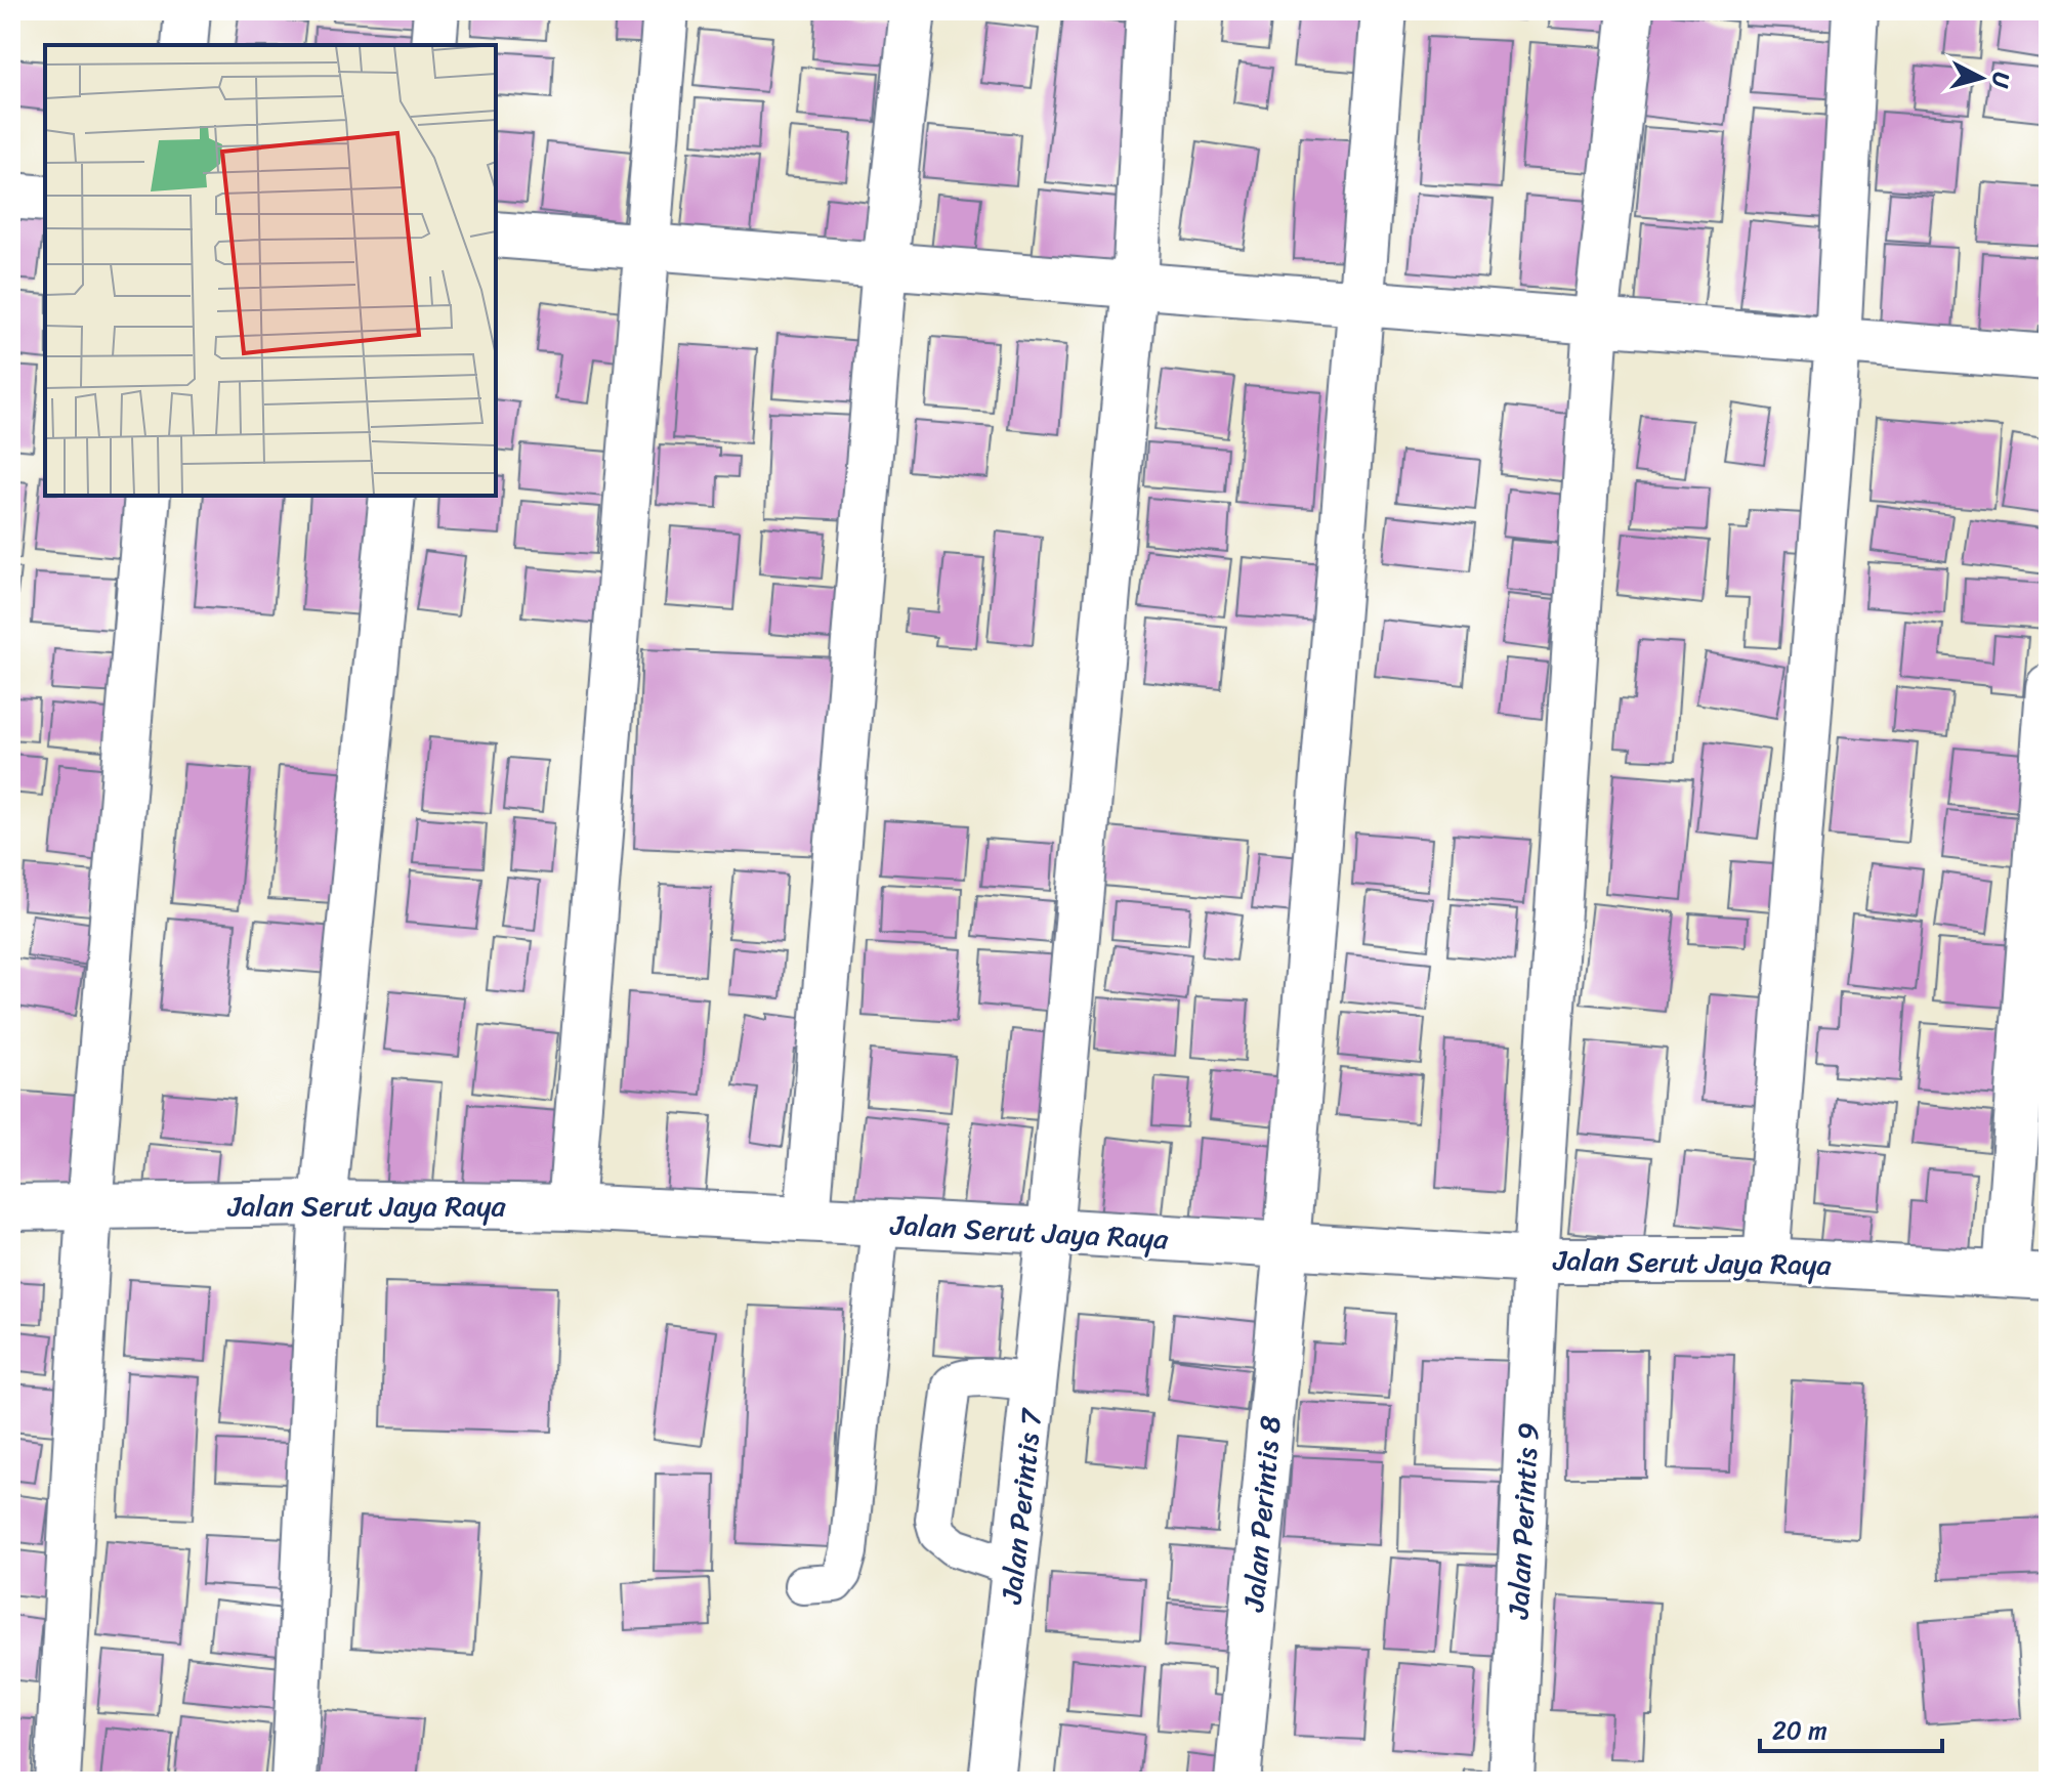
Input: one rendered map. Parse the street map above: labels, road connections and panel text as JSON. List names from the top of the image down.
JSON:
{
  "streets": {
    "street": [
      "Jalan Serut Jaya Raya",
      "Jalan Perintis 7",
      "Jalan Perintis 8",
      "Jalan Perintis 9"
    ]
  },
  "crossings": [
    ["Jalan Serut Jaya Raya", "Jalan Perintis 7"],
    ["Jalan Serut Jaya Raya", "Jalan Perintis 8"],
    ["Jalan Serut Jaya Raya", "Jalan Perintis 9"]
  ],
  "scale_bar": "20 m",
  "north": "right"
}
